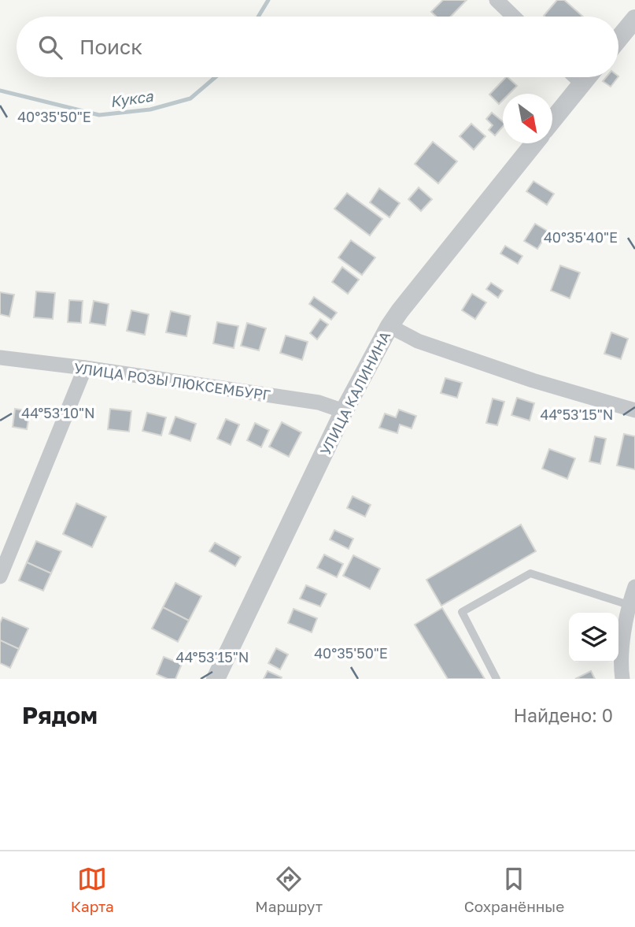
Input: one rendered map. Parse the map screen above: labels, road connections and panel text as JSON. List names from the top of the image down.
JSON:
{
  "streets": {
    "street": ["УЛИЦА РОЗЫ ЛЮКСЕМБУРГ", "УЛИЦА КАЛИНИНА"]
  },
  "crossings": [
    ["УЛИЦА РОЗЫ ЛЮКСЕМБУРГ", "УЛИЦА КАЛИНИНА"]
  ],
  "water": ["Кукса"],
  "north": "bottom right",
  "page": {
    "search": "Поиск",
    "heading": ["Рядом", "Найдено: 0"],
    "nav": ["Карта", "Маршрут", "Сохранённые"]
  },
  "coordinates": [
    "40°35'50\"E",
    "40°35'40\"E",
    "44°53'10\"N",
    "44°53'15\"N"
  ]
}
